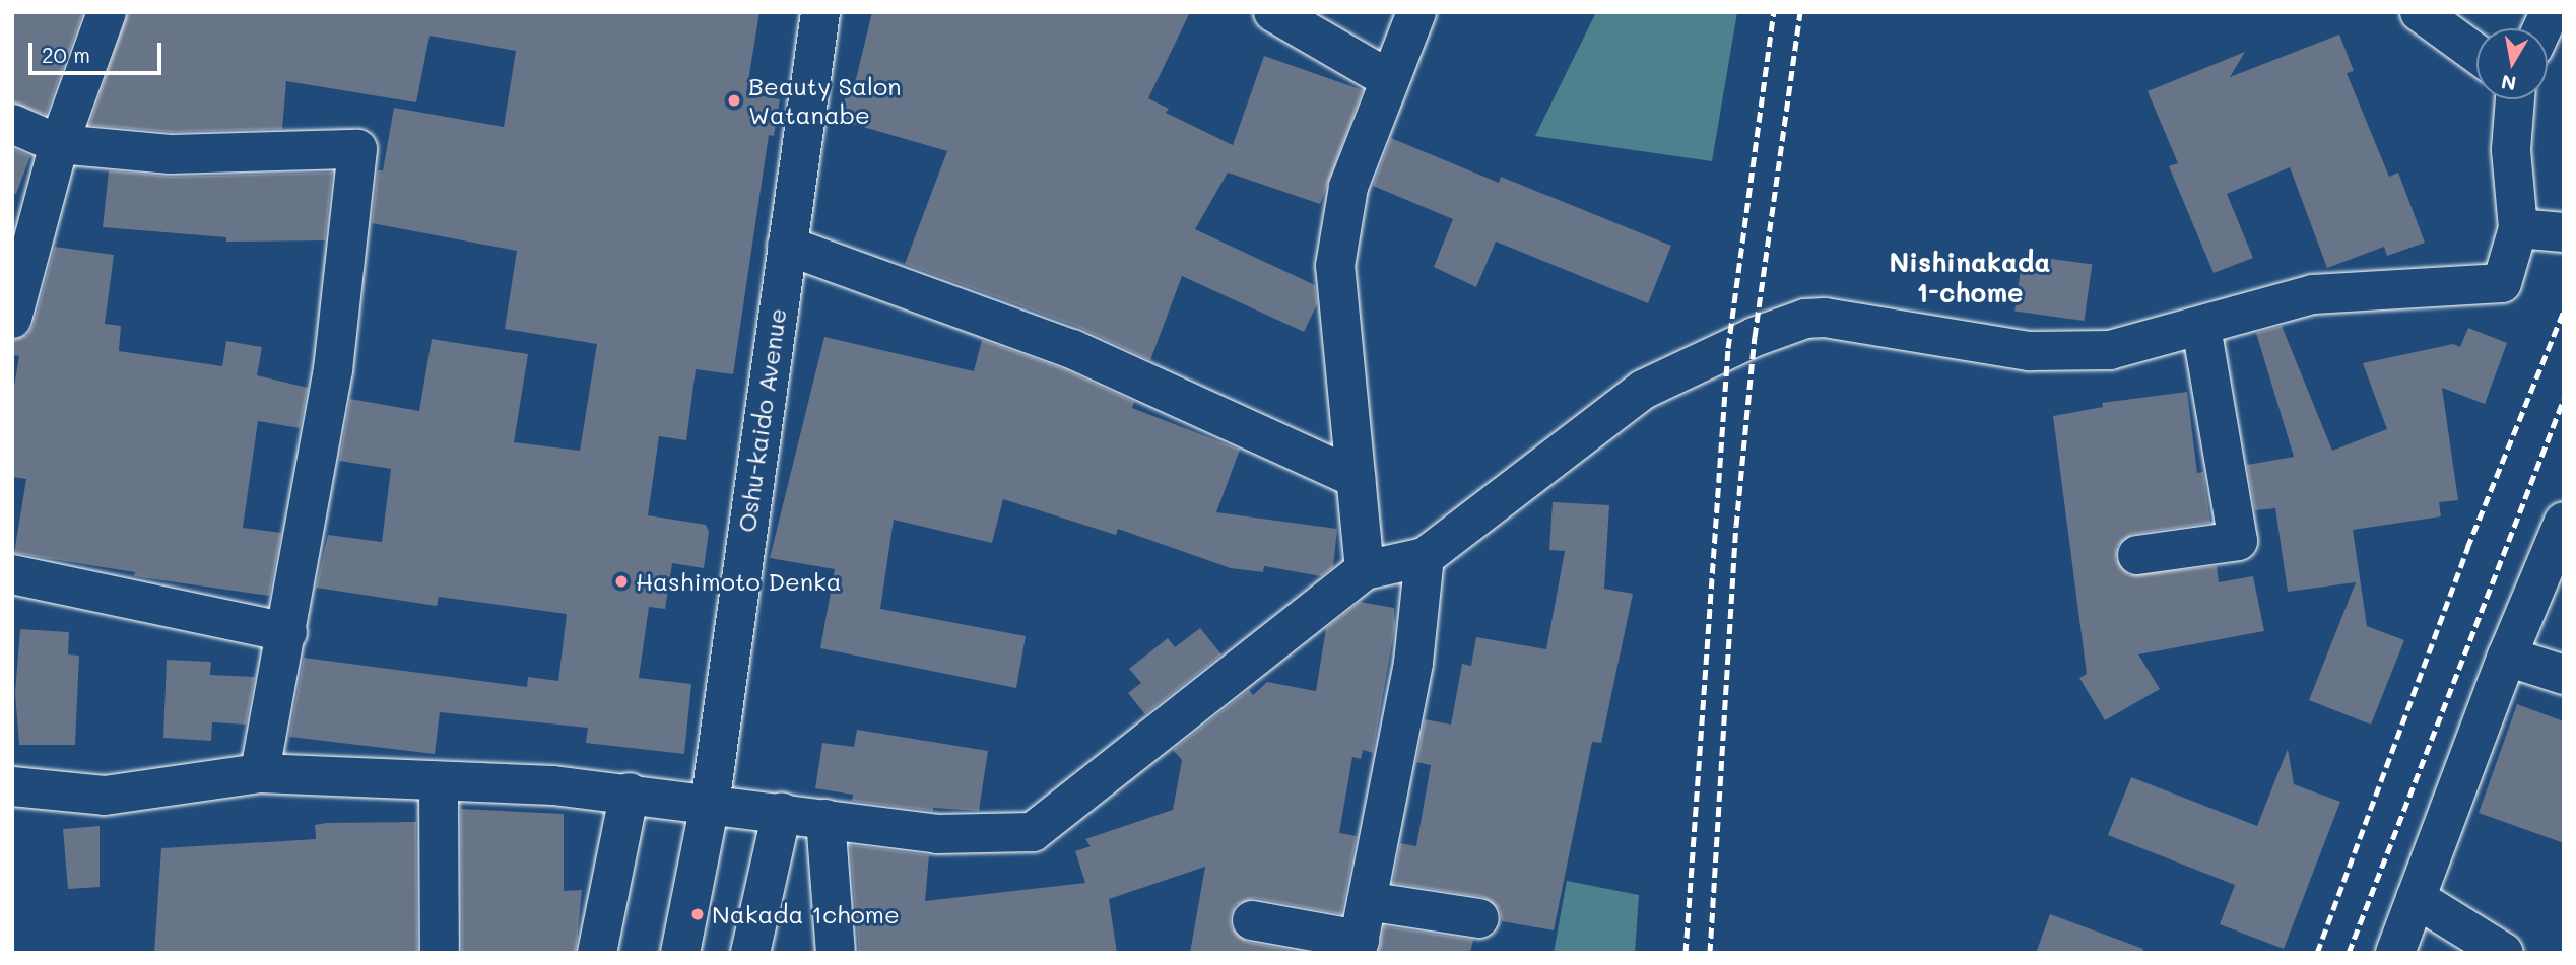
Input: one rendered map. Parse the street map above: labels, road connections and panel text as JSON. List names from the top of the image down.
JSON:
{
  "streets": {
    "street": ["Oshu-kaido Avenue"]
  },
  "districts": ["Nishinakada 1-chome"],
  "places": ["Beauty Salon Watanabe", "Hashimoto Denka", "Nakada 1chome"],
  "scale_bar": "20 m",
  "north": "bottom"
}
